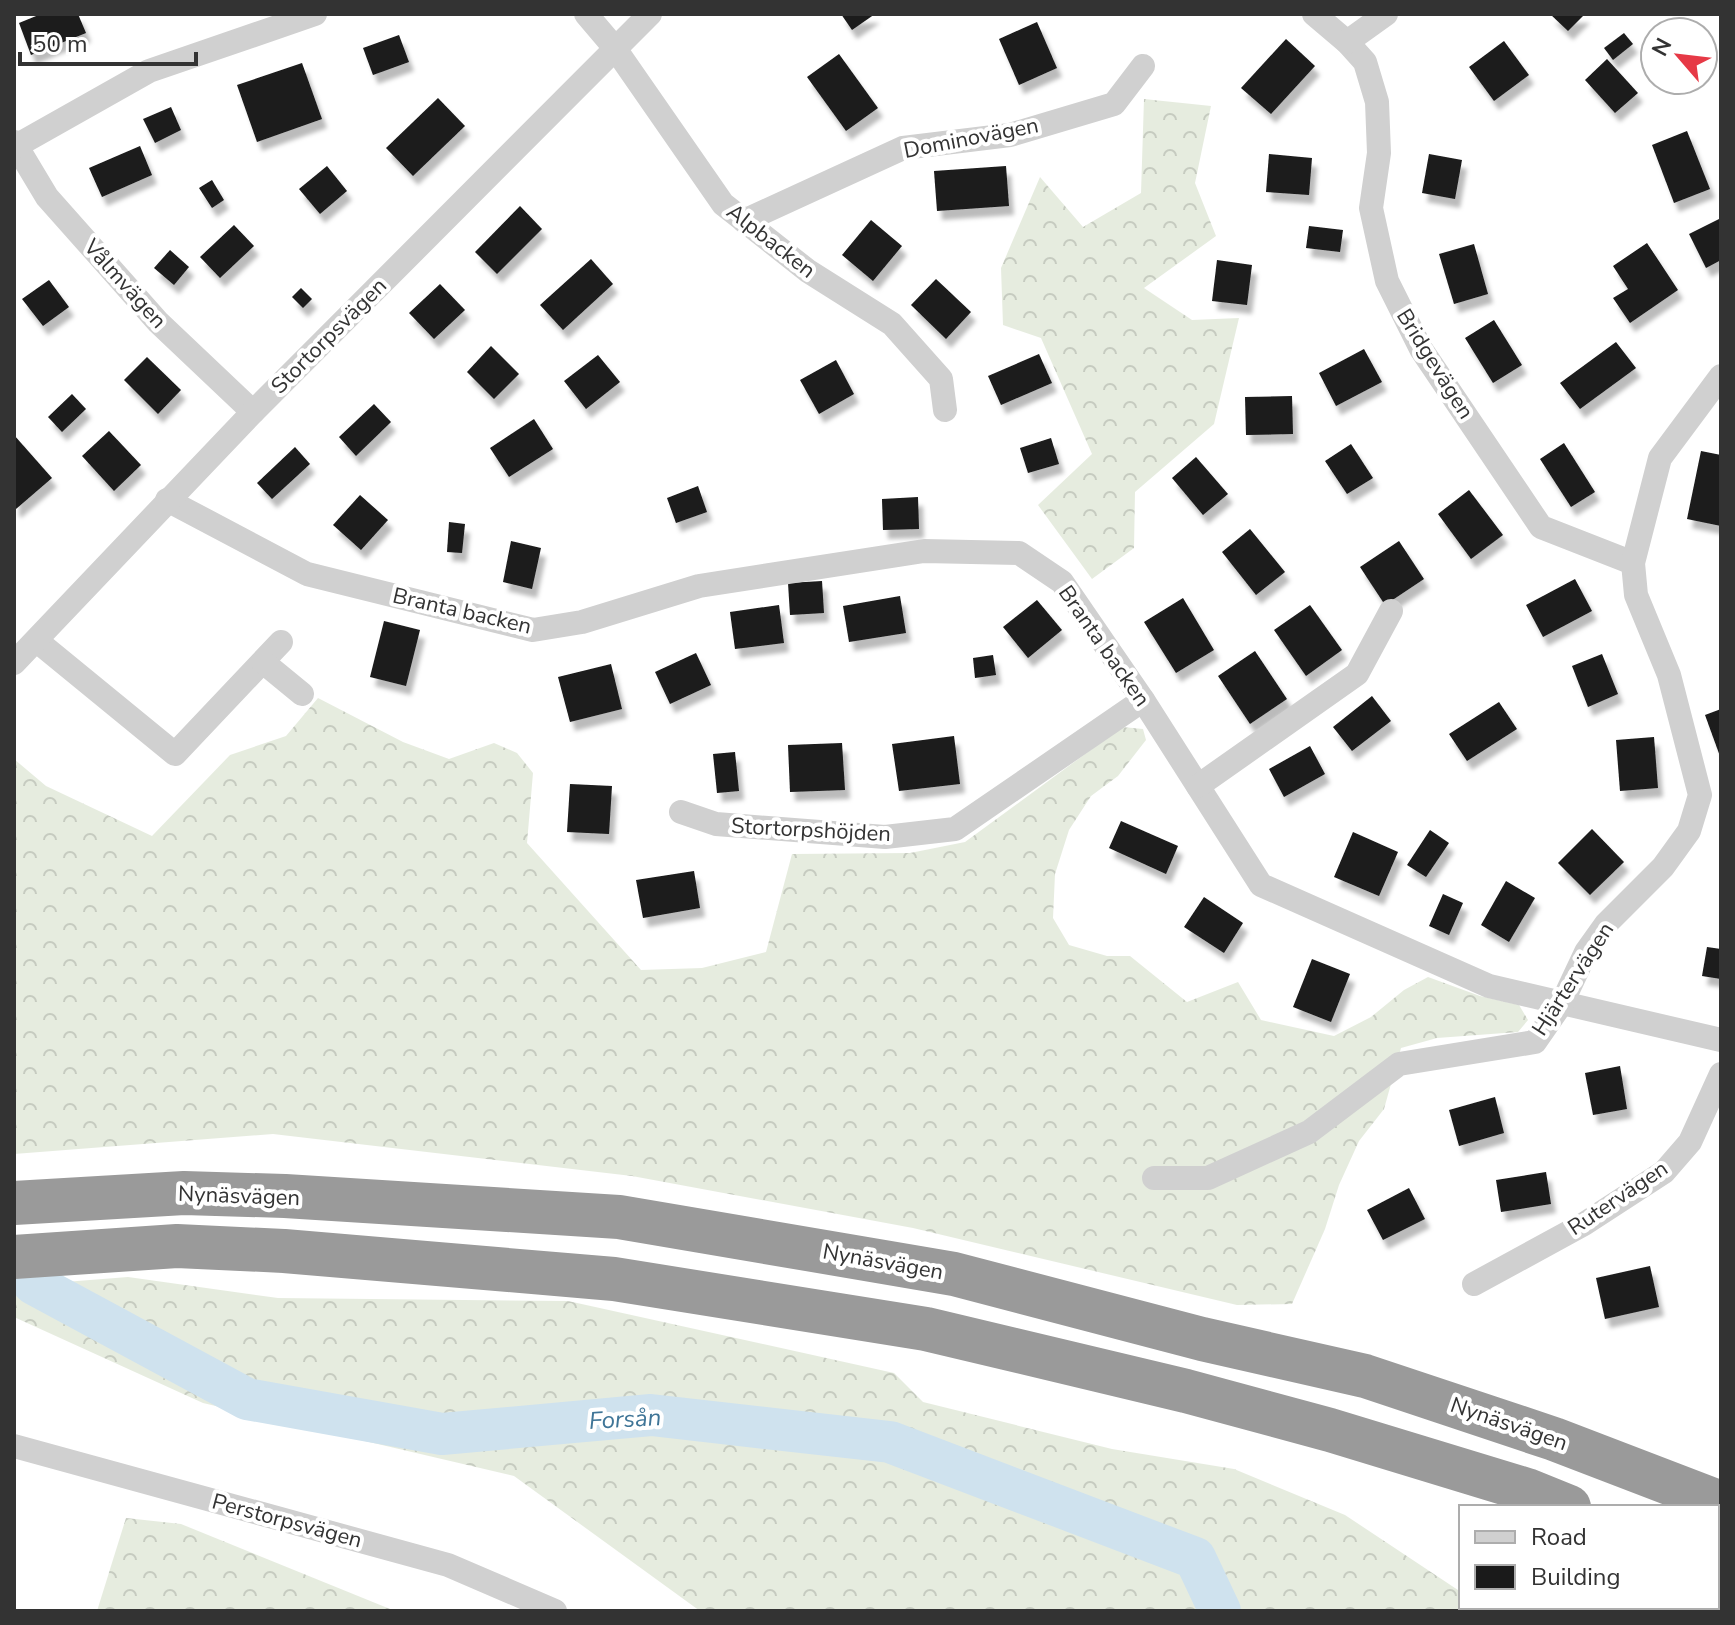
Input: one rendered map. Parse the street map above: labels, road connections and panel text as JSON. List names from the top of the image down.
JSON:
{
  "streets": {
    "highway": ["Nynäsvägen"],
    "street": [
      "Dominovägen",
      "Alpbacken",
      "Vålmvägen",
      "Stortorpsvägen",
      "Bridgevägen",
      "Branta backen",
      "Stortorpshöjden",
      "Hjärtervägen",
      "Rutervägen",
      "Perstorpsvägen"
    ]
  },
  "crossings": [
    ["Dominovägen", "Alpbacken"],
    ["Alpbacken", "Stortorpsvägen"],
    ["Vålmvägen", "Stortorpsvägen"],
    ["Stortorpsvägen", "Branta backen"],
    ["Bridgevägen", "Hjärtervägen"],
    ["Branta backen", "Stortorpshöjden"],
    ["Branta backen", "Hjärtervägen"]
  ],
  "water": ["Forsån"],
  "legend": ["Road", "Building"],
  "scale_bar": "50 m",
  "north": "top left"
}
